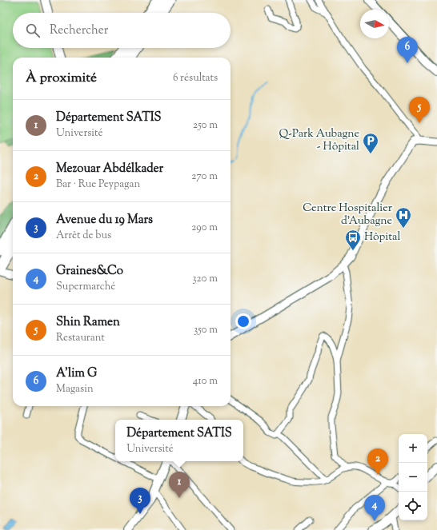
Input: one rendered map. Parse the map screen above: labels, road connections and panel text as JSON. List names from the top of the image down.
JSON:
{
  "places": {
    "parking": ["Q-Park Aubagne - Hôpital"],
    "hospital": ["Centre Hospitalier d'Aubagne"],
    "bus stop": ["Hôpital"]
  },
  "north": "right",
  "page": {
    "search": "Rechercher",
    "pins": [
      "6",
      "5",
      "2",
      "1",
      "3",
      "4"
    ],
    "heading": ["À proximité", "6 résultats"],
    "list": [
      {
        "mark": "1",
        "name": "Département SATIS",
        "note": "Université",
        "value": "250 m"
      },
      {
        "mark": "2",
        "name": "Mezouar Abdélkader",
        "note": "Bar · Rue Peypagan",
        "value": "270 m"
      },
      {
        "mark": "3",
        "name": "Avenue du 19 Mars",
        "note": "Arrêt de bus",
        "value": "290 m"
      },
      {
        "mark": "4",
        "name": "Graines&Co",
        "note": "Supermarché",
        "value": "320 m"
      },
      {
        "mark": "5",
        "name": "Shin Ramen",
        "note": "Restaurant",
        "value": "350 m"
      },
      {
        "mark": "6",
        "name": "A'lim G",
        "note": "Magasin",
        "value": "410 m"
      }
    ],
    "popup": ["Département SATIS", "Université"],
    "map_buttons": ["+", "−"]
  }
}
